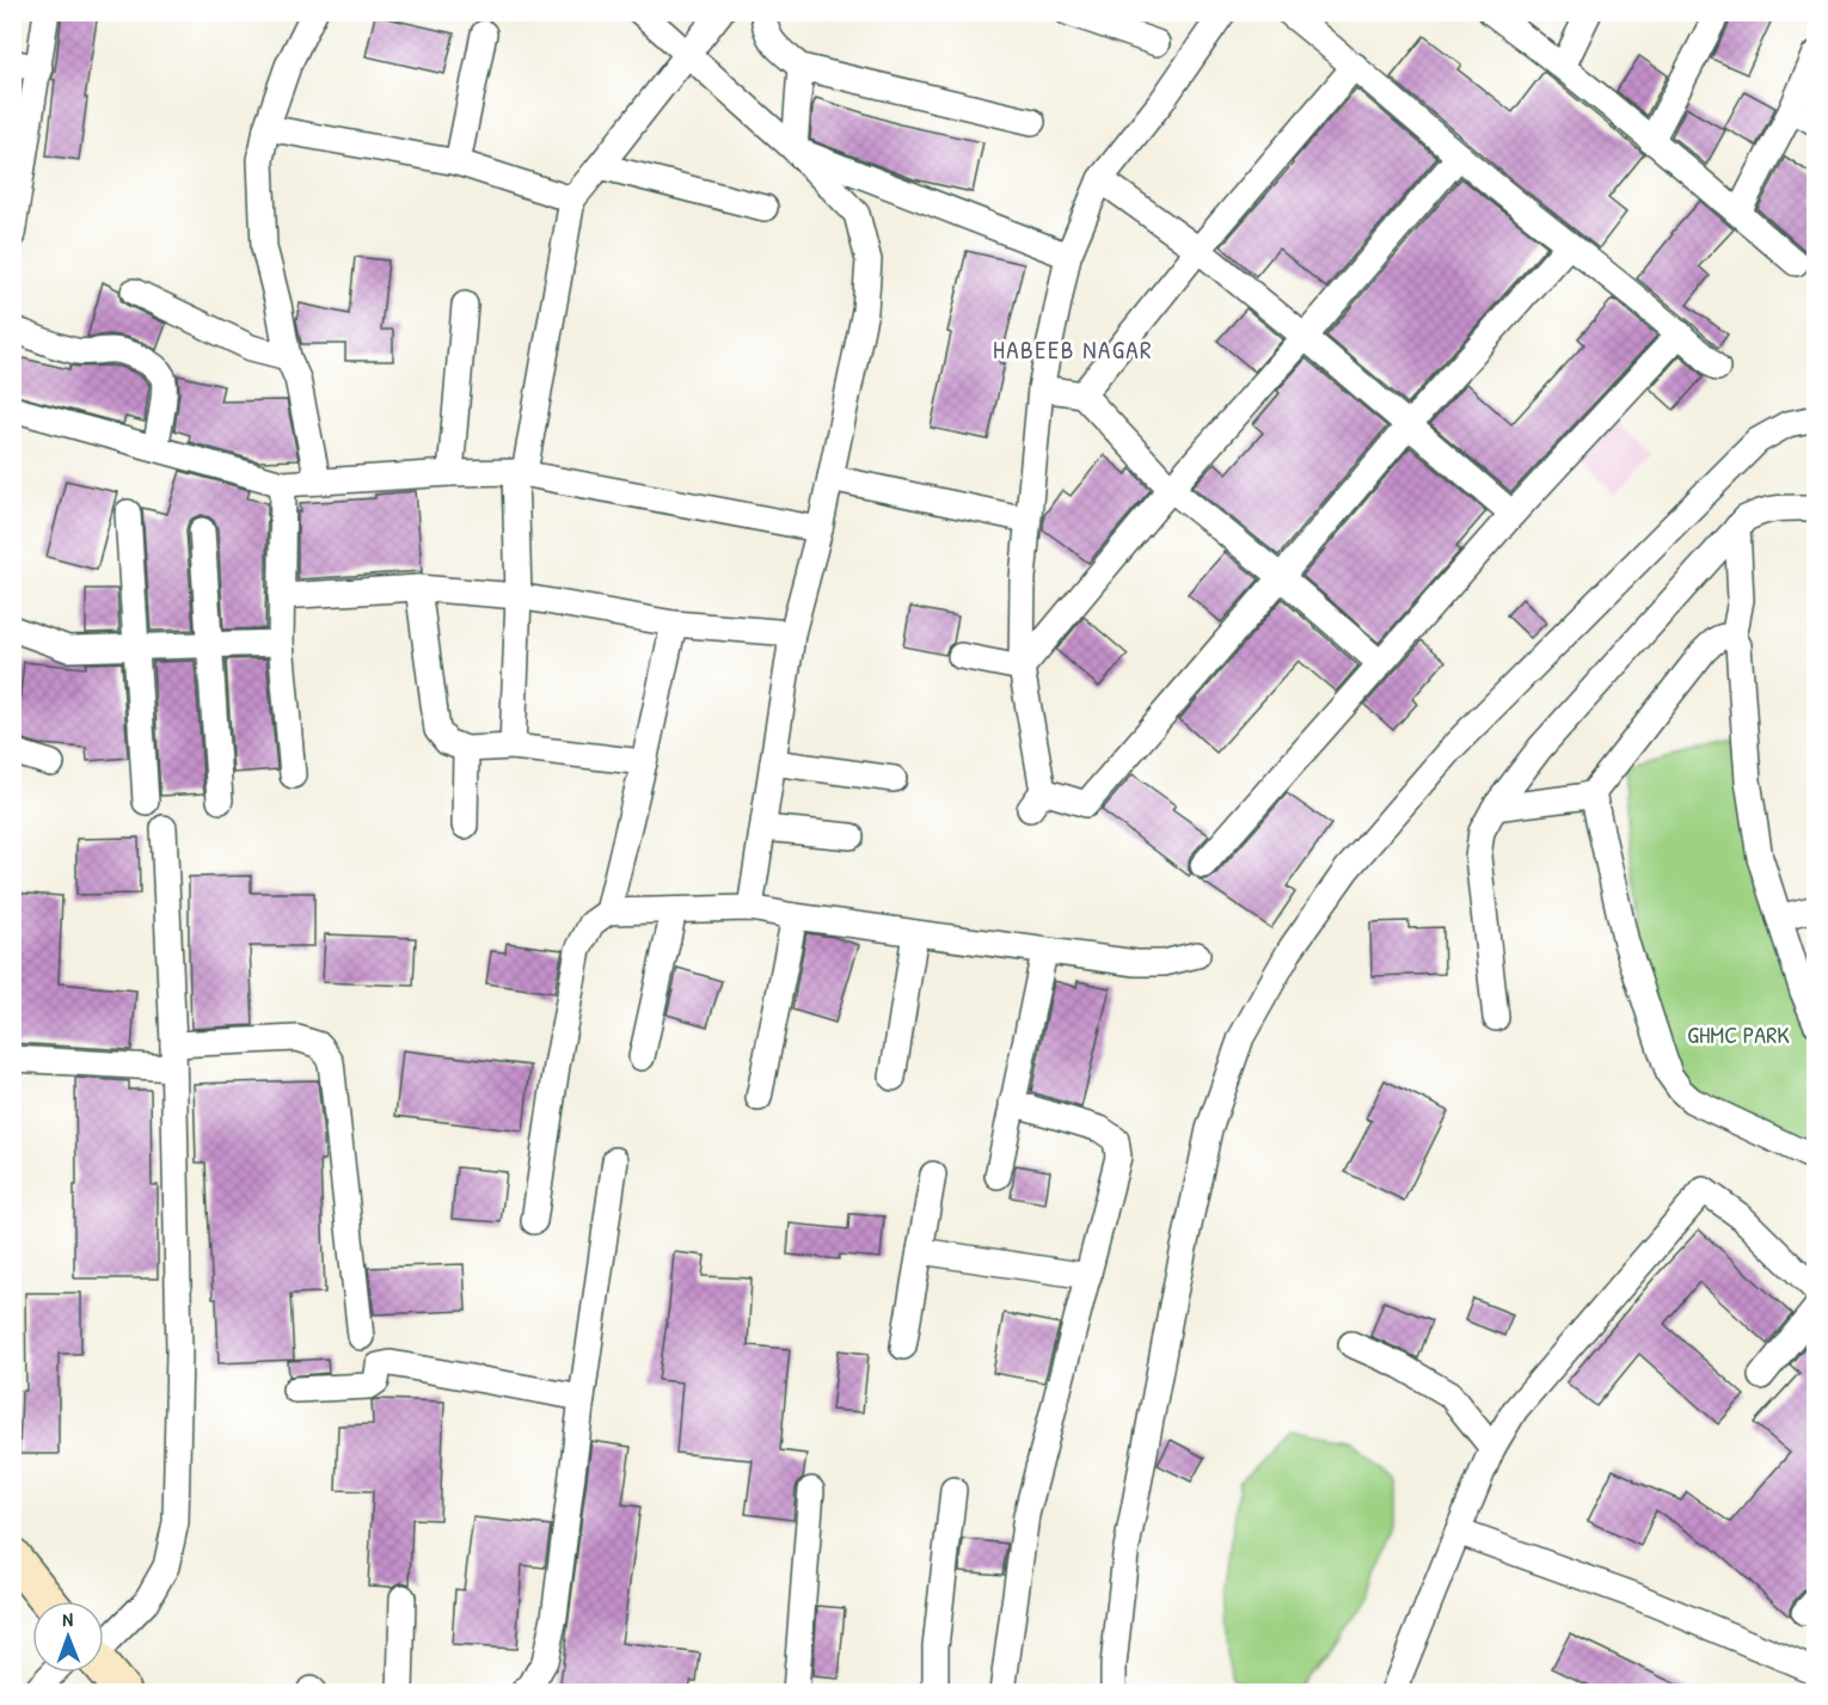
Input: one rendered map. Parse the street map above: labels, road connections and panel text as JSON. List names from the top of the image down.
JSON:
{
  "districts": ["HABEEB NAGAR"],
  "parks": ["GHMC PARK"],
  "north": "top"
}
